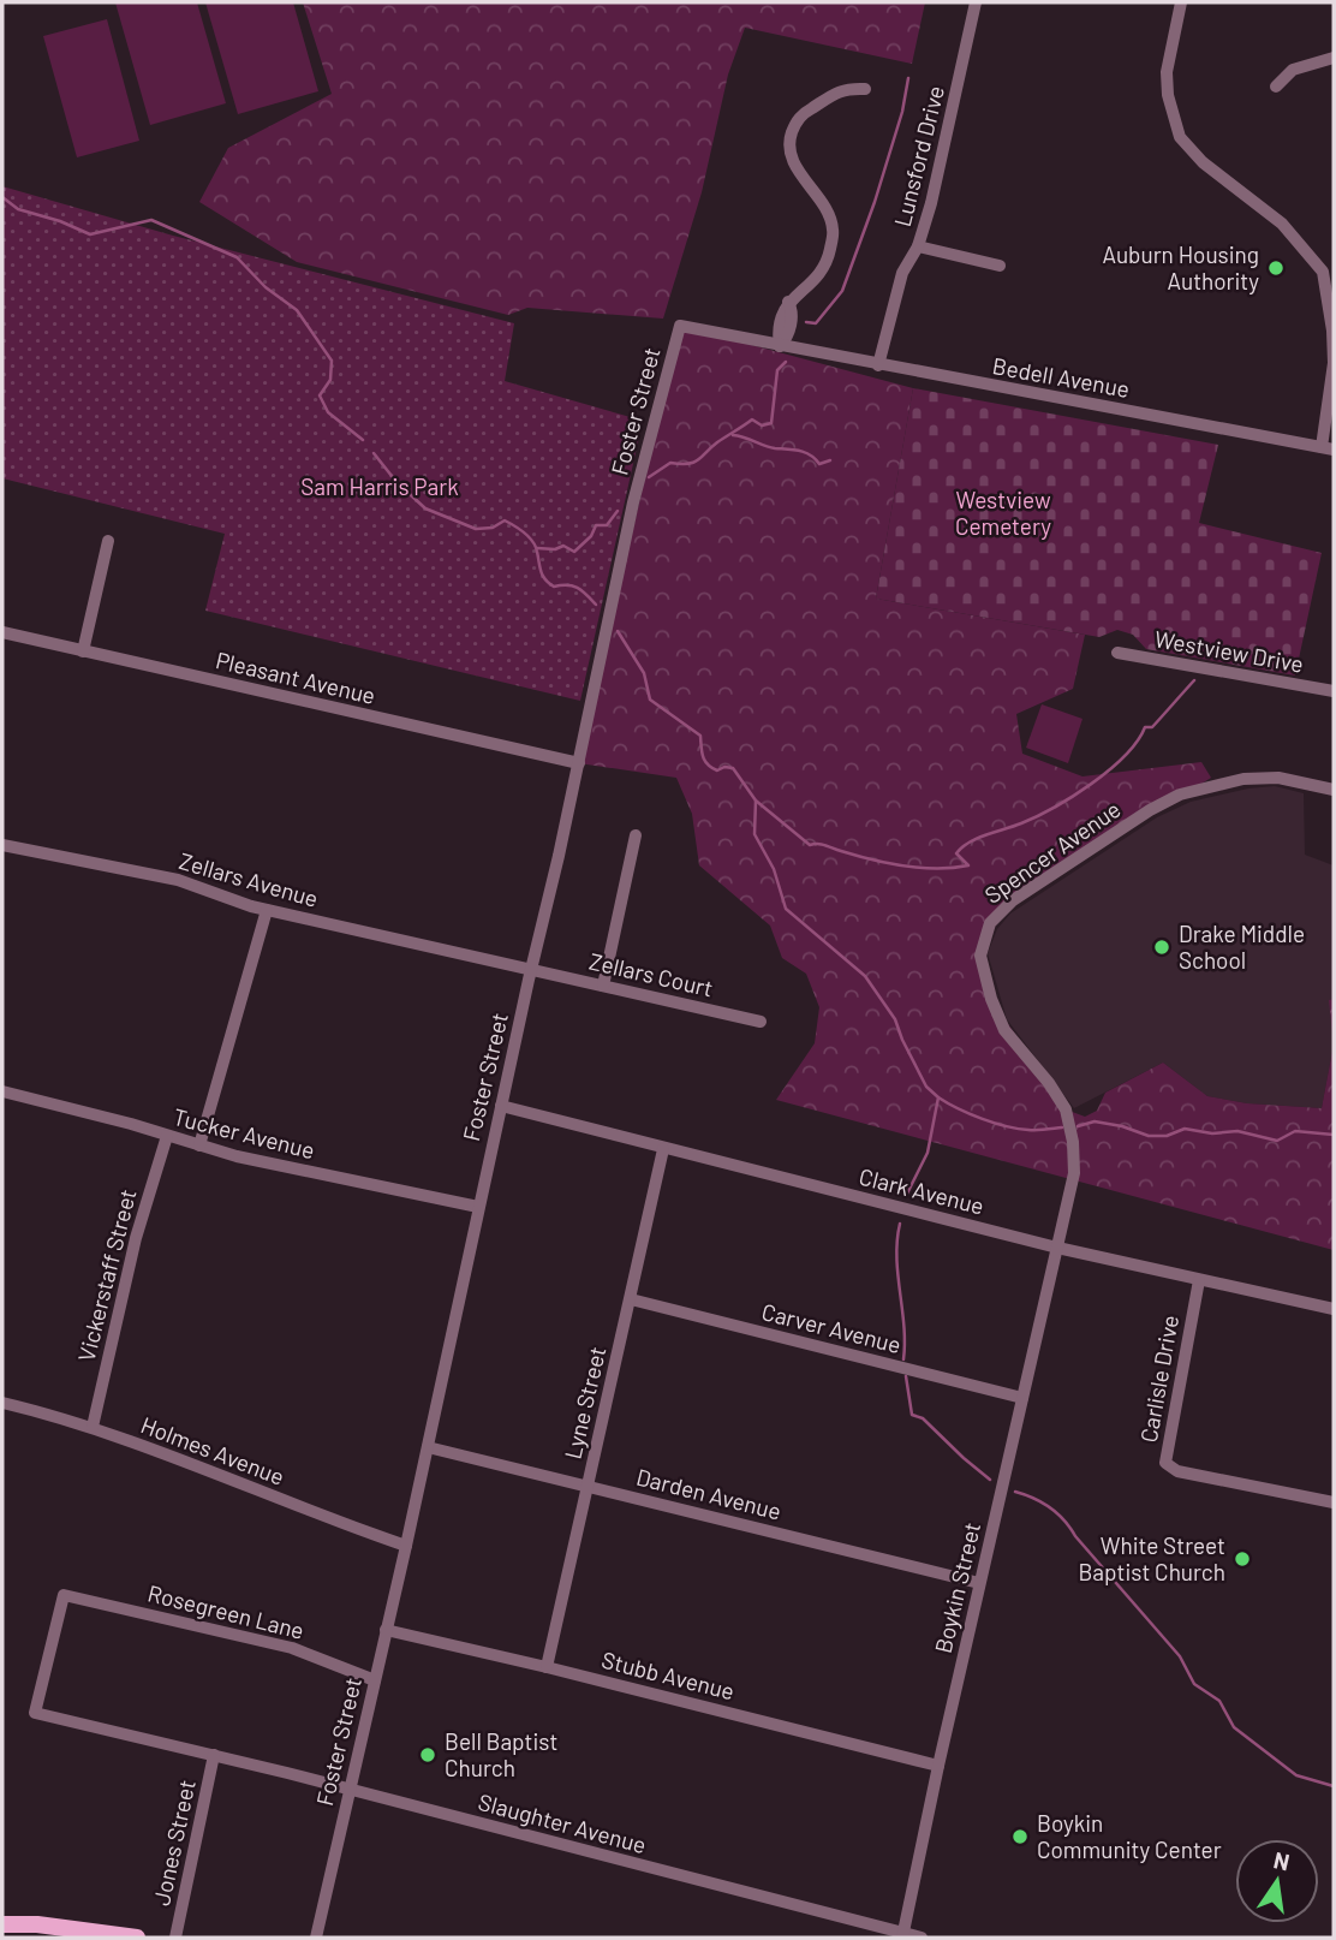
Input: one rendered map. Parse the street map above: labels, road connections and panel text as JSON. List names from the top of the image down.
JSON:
{
  "streets": {
    "street": [
      "Lunsford Drive",
      "Bedell Avenue",
      "Foster Street",
      "Westview Drive",
      "Pleasant Avenue",
      "Spencer Avenue",
      "Zellars Avenue",
      "Zellars Court",
      "Tucker Avenue",
      "Clark Avenue",
      "Vickerstaff Street",
      "Carver Avenue",
      "Carlisle Drive",
      "Lyne Street",
      "Holmes Avenue",
      "Darden Avenue",
      "Boykin Street",
      "Rosegreen Lane",
      "Stubb Avenue",
      "Slaughter Avenue",
      "Jones Street"
    ]
  },
  "crossings": [
    ["Lunsford Drive", "Bedell Avenue"],
    ["Bedell Avenue", "Foster Street"],
    ["Foster Street", "Pleasant Avenue"],
    ["Foster Street", "Zellars Avenue"],
    ["Foster Street", "Zellars Court"],
    ["Foster Street", "Tucker Avenue"],
    ["Foster Street", "Clark Avenue"],
    ["Foster Street", "Holmes Avenue"],
    ["Foster Street", "Darden Avenue"],
    ["Foster Street", "Rosegreen Lane"],
    ["Foster Street", "Stubb Avenue"],
    ["Foster Street", "Slaughter Avenue"],
    ["Spencer Avenue", "Clark Avenue"],
    ["Spencer Avenue", "Boykin Street"],
    ["Zellars Avenue", "Zellars Court"],
    ["Tucker Avenue", "Vickerstaff Street"],
    ["Clark Avenue", "Carlisle Drive"],
    ["Clark Avenue", "Lyne Street"],
    ["Clark Avenue", "Boykin Street"],
    ["Vickerstaff Street", "Holmes Avenue"],
    ["Carver Avenue", "Lyne Street"],
    ["Carver Avenue", "Boykin Street"],
    ["Lyne Street", "Darden Avenue"],
    ["Lyne Street", "Stubb Avenue"],
    ["Darden Avenue", "Boykin Street"],
    ["Boykin Street", "Stubb Avenue"],
    ["Boykin Street", "Slaughter Avenue"],
    ["Rosegreen Lane", "Slaughter Avenue"],
    ["Slaughter Avenue", "Jones Street"]
  ],
  "parks": ["Sam Harris Park", "Westview Cemetery"],
  "places": [
    "Auburn Housing Authority",
    "Drake Middle School",
    "White Street Baptist Church",
    "Bell Baptist Church",
    "Boykin Community Center"
  ],
  "north": "top"
}
